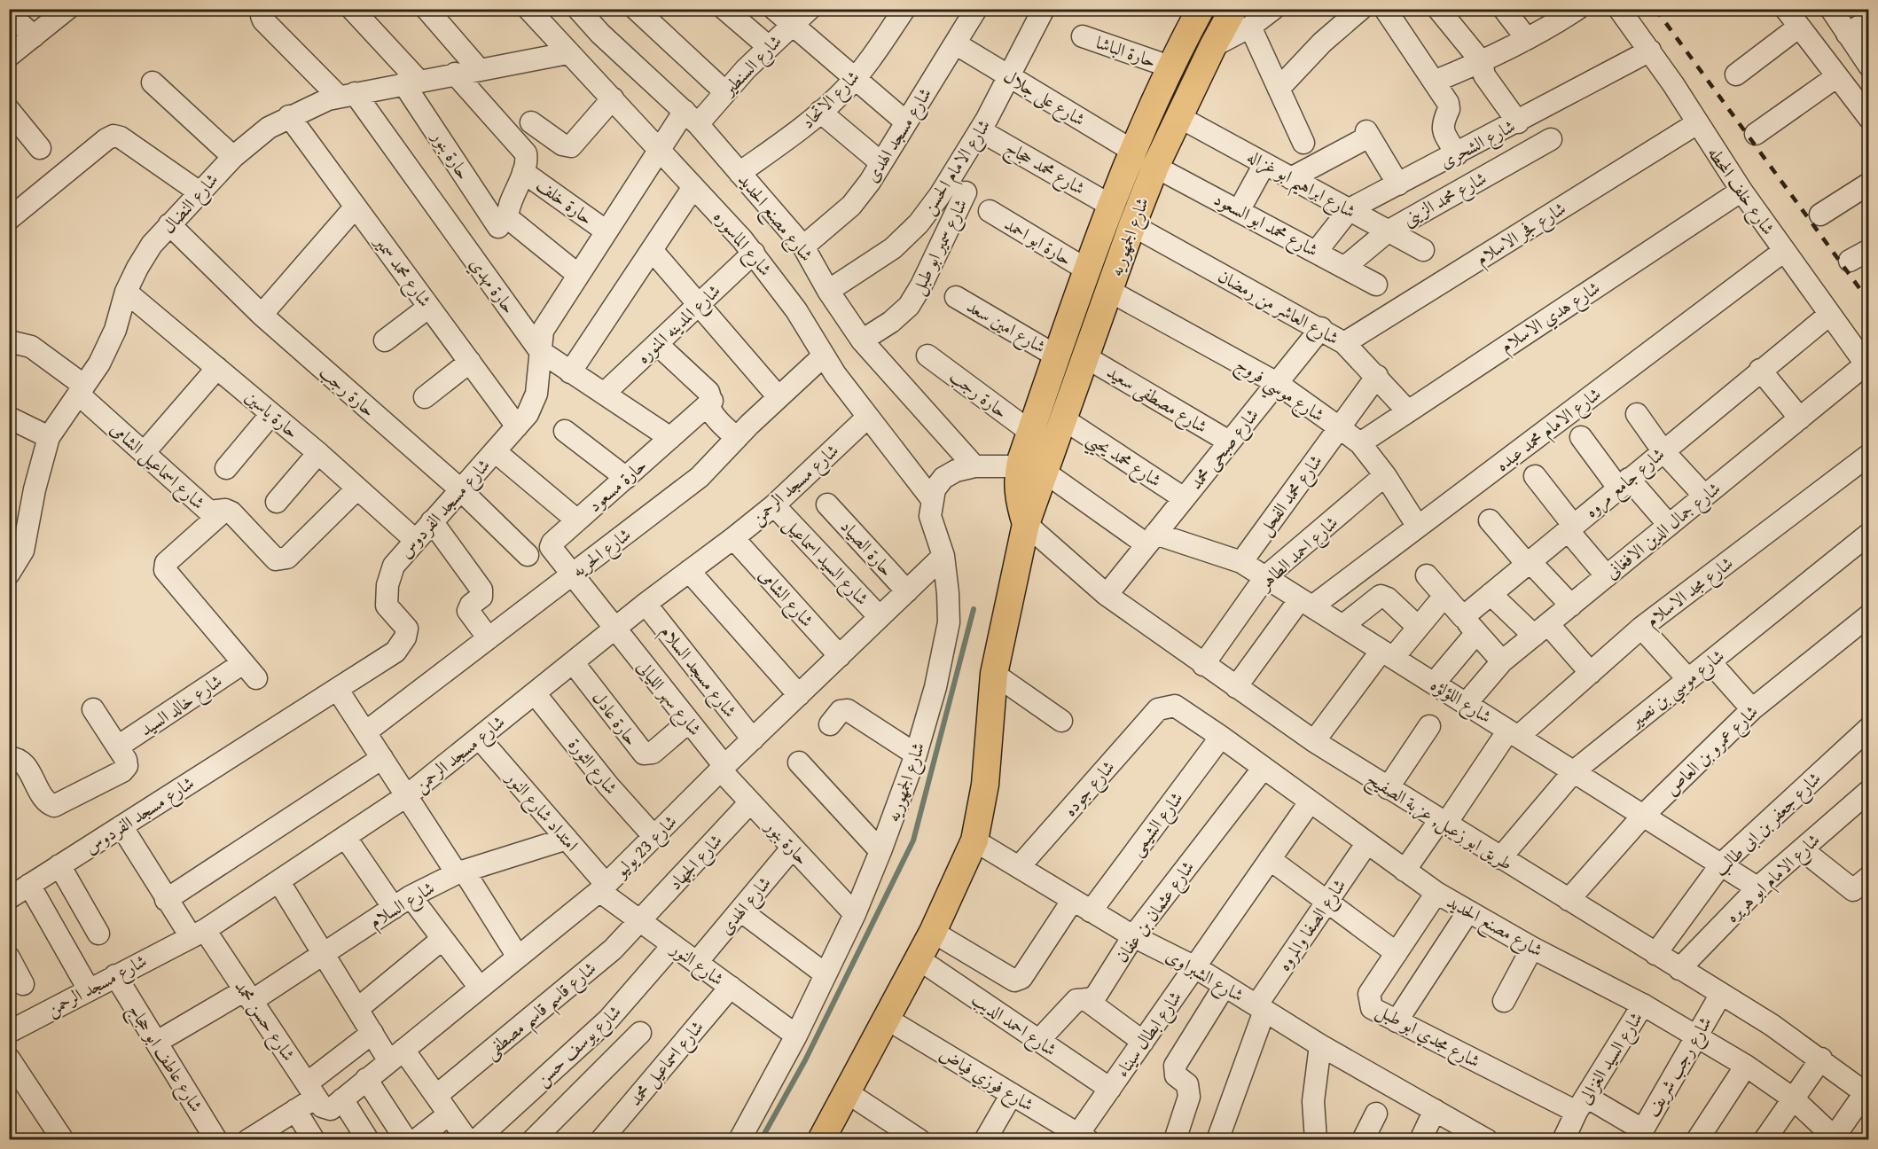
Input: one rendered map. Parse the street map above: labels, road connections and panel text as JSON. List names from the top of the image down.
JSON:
{
  "streets": {
    "main road": ["شارع الجمهوريه"],
    "street": [
      "حارة الباشا",
      "شارع السنطير",
      "شارع على جلال",
      "شارع الاتحاد",
      "شارع مسجد الهدى",
      "شارع الشحرى",
      "حارة بنور",
      "شارع الامام الحسن",
      "شارع محمد حجاج",
      "شارع ابراهيم ابو غزاله",
      "شارع خلف المحطه",
      "شارع محمد الزينى",
      "حارة خلف",
      "شارع النضال",
      "شارع مصنع الحديد",
      "شارع محمد ابو السعود",
      "شارع فجر الاسلام",
      "حارة ابو احمد",
      "شارع الماسوره",
      "شارع سمير ابو طبل",
      "شارع محمد سمير",
      "حارة مهدي",
      "شارع العاشر من رمضان",
      "شارع هدي الاسلام",
      "شارع المدينه المنوره",
      "شارع امين سعد",
      "شارع موسي فروج",
      "حارة رجب",
      "شارع مصطفى سعيد",
      "حارة ياسين",
      "شارع الامام محمد عبده",
      "شارع صبحى محمد",
      "شارع محمد يحيي",
      "شارع اسماعيل الشامى",
      "شارع جامع مروه",
      "شارع مسجد الرحمن",
      "حارة مسعود",
      "شارع محمد الفحل",
      "شارع مسجد الفردوس",
      "شارع جمال الدين الافغانى",
      "حارة الصياد",
      "شارع الحريه",
      "شارع احمد الطاهر",
      "شارع السيد اسماعيل",
      "شارع مجد الاسلام",
      "شارع الشامى",
      "شارع مسجد السلام",
      "شارع موسي بن نصير",
      "شارع سهر الليالى",
      "شارع اللؤلؤه",
      "شارع خالد السيد",
      "حارة عادل",
      "شارع عمرو بن العاص",
      "شارع الثورة",
      "شارع جوده",
      "امتداد شارع النور",
      "طريق ابو زعبل, عزبة الصفيح",
      "شارع الشيمى",
      "شارع جعفر بن ابى طالب",
      "شارع 23 يوليو",
      "شارع الجهاد",
      "شارع الامام ابو هريره",
      "شارع السلام",
      "شارع الهدى",
      "شارع عثمان بن عفان",
      "شارع الصفا والمروه",
      "شارع النور",
      "شارع الشبراوى",
      "شارع قاسم قاسم مصطفى",
      "شارع حسن محمد",
      "شارع احمد الديب",
      "شارع ابطال سيناء",
      "شارع مجدي ابو طبل",
      "شارع يوسف حسن",
      "شارع عاطف ابو حجاج",
      "شارع السيد الغزالى",
      "شارع اسماعيل محمد",
      "شارع رجب شريف",
      "شارع فوزي فياض"
    ]
  },
  "crossings": [
    ["حارة الباشا", "شارع الجمهوريه"],
    ["شارع السنطير", "شارع مصنع الحديد"],
    ["شارع السنطير", "شارع مسجد الفردوس"],
    ["شارع على جلال", "شارع مسجد الهدى"],
    ["شارع على جلال", "شارع الامام الحسن"],
    ["شارع على جلال", "شارع الجمهوريه"],
    ["شارع الاتحاد", "شارع مصنع الحديد"],
    ["شارع مسجد الهدى", "شارع مصنع الحديد"],
    ["شارع الشحرى", "شارع ابراهيم ابو غزاله"],
    ["شارع الشحرى", "شارع خلف المحطه"],
    ["شارع الشحرى", "شارع محمد ابو السعود"],
    ["حارة بنور", "شارع النضال"],
    ["حارة بنور", "شارع الجمهوريه"],
    ["حارة بنور", "شارع سهر الليالى"],
    ["حارة بنور", "شارع 23 يوليو"],
    ["حارة بنور", "شارع الجهاد"],
    ["حارة بنور", "شارع الهدى"],
    ["شارع الامام الحسن", "شارع محمد حجاج"],
    ["شارع الامام الحسن", "شارع مصنع الحديد"],
    ["شارع محمد حجاج", "شارع الجمهوريه"],
    ["شارع ابراهيم ابو غزاله", "شارع محمد الزينى"],
    ["شارع ابراهيم ابو غزاله", "شارع الجمهوريه"],
    ["شارع خلف المحطه", "شارع فجر الاسلام"],
    ["شارع خلف المحطه", "شارع هدي الاسلام"],
    ["شارع خلف المحطه", "شارع الامام محمد عبده"],
    ["شارع خلف المحطه", "شارع جامع مروه"],
    ["شارع خلف المحطه", "شارع جمال الدين الافغانى"],
    ["شارع محمد الزينى", "شارع محمد ابو السعود"],
    ["حارة خلف", "شارع مسجد الفردوس"],
    ["شارع النضال", "شارع الماسوره"],
    ["شارع النضال", "شارع محمد سمير"],
    ["شارع النضال", "حارة مهدي"],
    ["شارع النضال", "حارة رجب"],
    ["شارع النضال", "حارة ياسين"],
    ["شارع النضال", "شارع اسماعيل الشامى"],
    ["شارع مصنع الحديد", "شارع سمير ابو طبل"],
    ["شارع مصنع الحديد", "شارع مسجد الفردوس"],
    ["شارع مصنع الحديد", "شارع مجد الاسلام"],
    ["شارع مصنع الحديد", "شارع جوده"],
    ["شارع مصنع الحديد", "شارع الشيمى"],
    ["شارع مصنع الحديد", "شارع عثمان بن عفان"],
    ["شارع مصنع الحديد", "شارع الصفا والمروه"],
    ["شارع مصنع الحديد", "شارع ابطال سيناء"],
    ["شارع مصنع الحديد", "شارع مجدي ابو طبل"],
    ["شارع مصنع الحديد", "شارع السيد الغزالى"],
    ["شارع مصنع الحديد", "شارع رجب شريف"],
    ["شارع محمد ابو السعود", "شارع الجمهوريه"],
    ["شارع فجر الاسلام", "شارع العاشر من رمضان"],
    ["شارع الجمهوريه", "حارة ابو احمد"],
    ["شارع الجمهوريه", "شارع الماسوره"],
    ["شارع الجمهوريه", "شارع العاشر من رمضان"],
    ["شارع الجمهوريه", "شارع امين سعد"],
    ["شارع الجمهوريه", "شارع موسي فروج"],
    ["شارع الجمهوريه", "حارة رجب"],
    ["شارع الجمهوريه", "شارع مصطفى سعيد"],
    ["شارع الجمهوريه", "شارع محمد يحيي"],
    ["شارع الجمهوريه", "طريق ابو زعبل, عزبة الصفيح"],
    ["شارع الجمهوريه", "شارع الشيمى"],
    ["شارع الجمهوريه", "شارع 23 يوليو"],
    ["شارع الجمهوريه", "شارع النور"],
    ["شارع الجمهوريه", "شارع الشبراوى"],
    ["شارع الجمهوريه", "شارع احمد الديب"],
    ["شارع الجمهوريه", "شارع فوزي فياض"],
    ["شارع الماسوره", "شارع المدينه المنوره"],
    ["شارع الماسوره", "شارع مسجد الرحمن"],
    ["شارع الماسوره", "شارع مسجد الفردوس"],
    ["شارع الماسوره", "شارع الحريه"],
    ["شارع محمد سمير", "شارع مسجد الفردوس"],
    ["حارة مهدي", "شارع المدينه المنوره"],
    ["حارة مهدي", "حارة مسعود"],
    ["حارة مهدي", "شارع مسجد الفردوس"],
    ["شارع العاشر من رمضان", "شارع هدي الاسلام"],
    ["شارع العاشر من رمضان", "شارع صبحى محمد"],
    ["شارع العاشر من رمضان", "شارع محمد الفحل"],
    ["شارع هدي الاسلام", "شارع موسي فروج"],
    ["شارع موسي فروج", "شارع الامام محمد عبده"],
    ["شارع موسي فروج", "شارع صبحى محمد"],
    ["شارع موسي فروج", "شارع محمد الفحل"],
    ["شارع موسي فروج", "شارع احمد الطاهر"],
    ["حارة رجب", "شارع مسجد الفردوس"],
    ["شارع مصطفى سعيد", "شارع صبحى محمد"],
    ["حارة ياسين", "شارع اسماعيل الشامى"],
    ["حارة ياسين", "شارع مسجد الفردوس"],
    ["شارع الامام محمد عبده", "شارع اللؤلؤه"],
    ["شارع الامام محمد عبده", "طريق ابو زعبل, عزبة الصفيح"],
    ["شارع صبحى محمد", "شارع محمد يحيي"],
    ["شارع صبحى محمد", "شارع اللؤلؤه"],
    ["شارع صبحى محمد", "طريق ابو زعبل, عزبة الصفيح"],
    ["شارع اسماعيل الشامى", "شارع خالد السيد"],
    ["شارع جامع مروه", "شارع اللؤلؤه"],
    ["شارع مسجد الرحمن", "شارع السيد اسماعيل"],
    ["شارع مسجد الرحمن", "شارع الشامى"],
    ["شارع مسجد الرحمن", "شارع مسجد السلام"],
    ["شارع مسجد الرحمن", "شارع سهر الليالى"],
    ["شارع مسجد الرحمن", "حارة عادل"],
    ["شارع مسجد الرحمن", "شارع الثورة"],
    ["شارع مسجد الرحمن", "امتداد شارع النور"],
    ["شارع مسجد الرحمن", "شارع حسن محمد"],
    ["شارع مسجد الرحمن", "شارع عاطف ابو حجاج"],
    ["حارة مسعود", "شارع الحريه"],
    ["حارة مسعود", "شارع سهر الليالى"],
    ["شارع محمد الفحل", "شارع اللؤلؤه"],
    ["شارع مسجد الفردوس", "شارع حسن محمد"],
    ["شارع جمال الدين الافغانى", "شارع اللؤلؤه"],
    ["حارة الصياد", "شارع 23 يوليو"],
    ["شارع الحريه", "شارع سهر الليالى"],
    ["شارع احمد الطاهر", "شارع اللؤلؤه"],
    ["شارع احمد الطاهر", "طريق ابو زعبل, عزبة الصفيح"],
    ["شارع السيد اسماعيل", "شارع 23 يوليو"],
    ["شارع مجد الاسلام", "شارع اللؤلؤه"],
    ["شارع مجد الاسلام", "طريق ابو زعبل, عزبة الصفيح"],
    ["شارع الشامى", "شارع 23 يوليو"],
    ["شارع مسجد السلام", "شارع 23 يوليو"],
    ["شارع موسي بن نصير", "شارع اللؤلؤه"],
    ["شارع موسي بن نصير", "طريق ابو زعبل, عزبة الصفيح"],
    ["شارع سهر الليالى", "حارة عادل"],
    ["شارع سهر الليالى", "شارع 23 يوليو"],
    ["شارع اللؤلؤه", "شارع عمرو بن العاص"],
    ["شارع اللؤلؤه", "شارع جعفر بن ابى طالب"],
    ["شارع اللؤلؤه", "شارع الامام ابو هريره"],
    ["شارع عمرو بن العاص", "طريق ابو زعبل, عزبة الصفيح"],
    ["شارع الثورة", "شارع 23 يوليو"],
    ["شارع جوده", "شارع الشبراوى"],
    ["امتداد شارع النور", "شارع 23 يوليو"],
    ["امتداد شارع النور", "شارع السلام"],
    ["امتداد شارع النور", "شارع النور"],
    ["طريق ابو زعبل, عزبة الصفيح", "شارع جعفر بن ابى طالب"],
    ["طريق ابو زعبل, عزبة الصفيح", "شارع الامام ابو هريره"],
    ["طريق ابو زعبل, عزبة الصفيح", "شارع رجب شريف"],
    ["شارع الشيمى", "شارع الشبراوى"],
    ["شارع 23 يوليو", "شارع النور"],
    ["شارع 23 يوليو", "شارع حسن محمد"],
    ["شارع الجهاد", "شارع النور"],
    ["شارع الجهاد", "شارع قاسم قاسم مصطفى"],
    ["شارع السلام", "شارع حسن محمد"],
    ["شارع الهدى", "شارع النور"],
    ["شارع عثمان بن عفان", "شارع الشبراوى"],
    ["شارع عثمان بن عفان", "شارع احمد الديب"],
    ["شارع الصفا والمروه", "شارع الشبراوى"],
    ["شارع النور", "شارع قاسم قاسم مصطفى"],
    ["شارع النور", "شارع يوسف حسن"],
    ["شارع النور", "شارع اسماعيل محمد"],
    ["شارع الشبراوى", "شارع ابطال سيناء"],
    ["شارع احمد الديب", "شارع ابطال سيناء"],
    ["شارع ابطال سيناء", "شارع فوزي فياض"],
    ["شارع مجدي ابو طبل", "شارع السيد الغزالى"],
    ["شارع مجدي ابو طبل", "شارع رجب شريف"]
  ]
}
